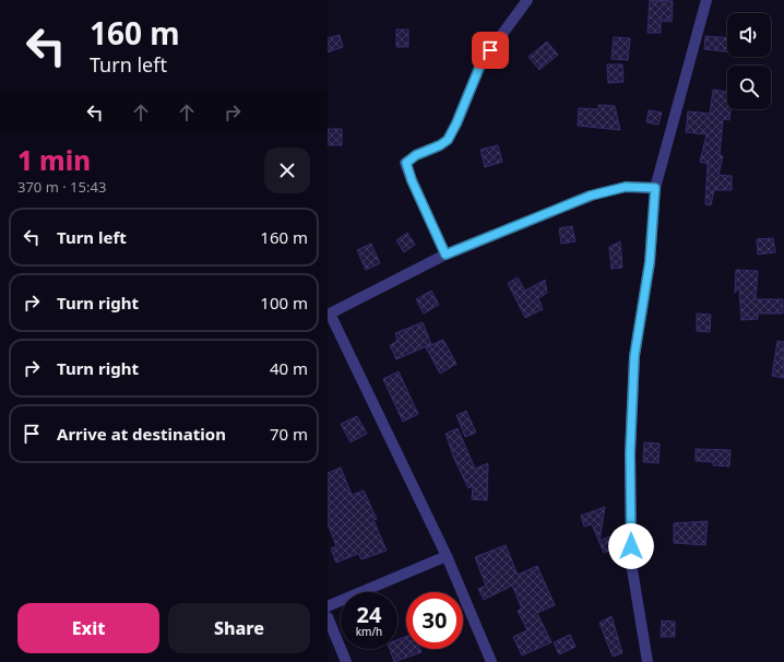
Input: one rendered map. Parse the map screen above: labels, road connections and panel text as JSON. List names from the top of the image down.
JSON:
{
  "page": {
    "turn": ["160 m", "Turn left"],
    "heading": ["1 min", "370 m · 15:43"],
    "list": [
      {
        "name": "Turn left",
        "value": "160 m"
      },
      {
        "name": "Turn right",
        "value": "100 m"
      },
      {
        "name": "Turn right",
        "value": "40 m"
      },
      {
        "name": "Arrive at destination",
        "value": "70 m"
      }
    ],
    "speed": "24 km/h",
    "limit": "30",
    "buttons": ["Exit", "Share"]
  }
}
